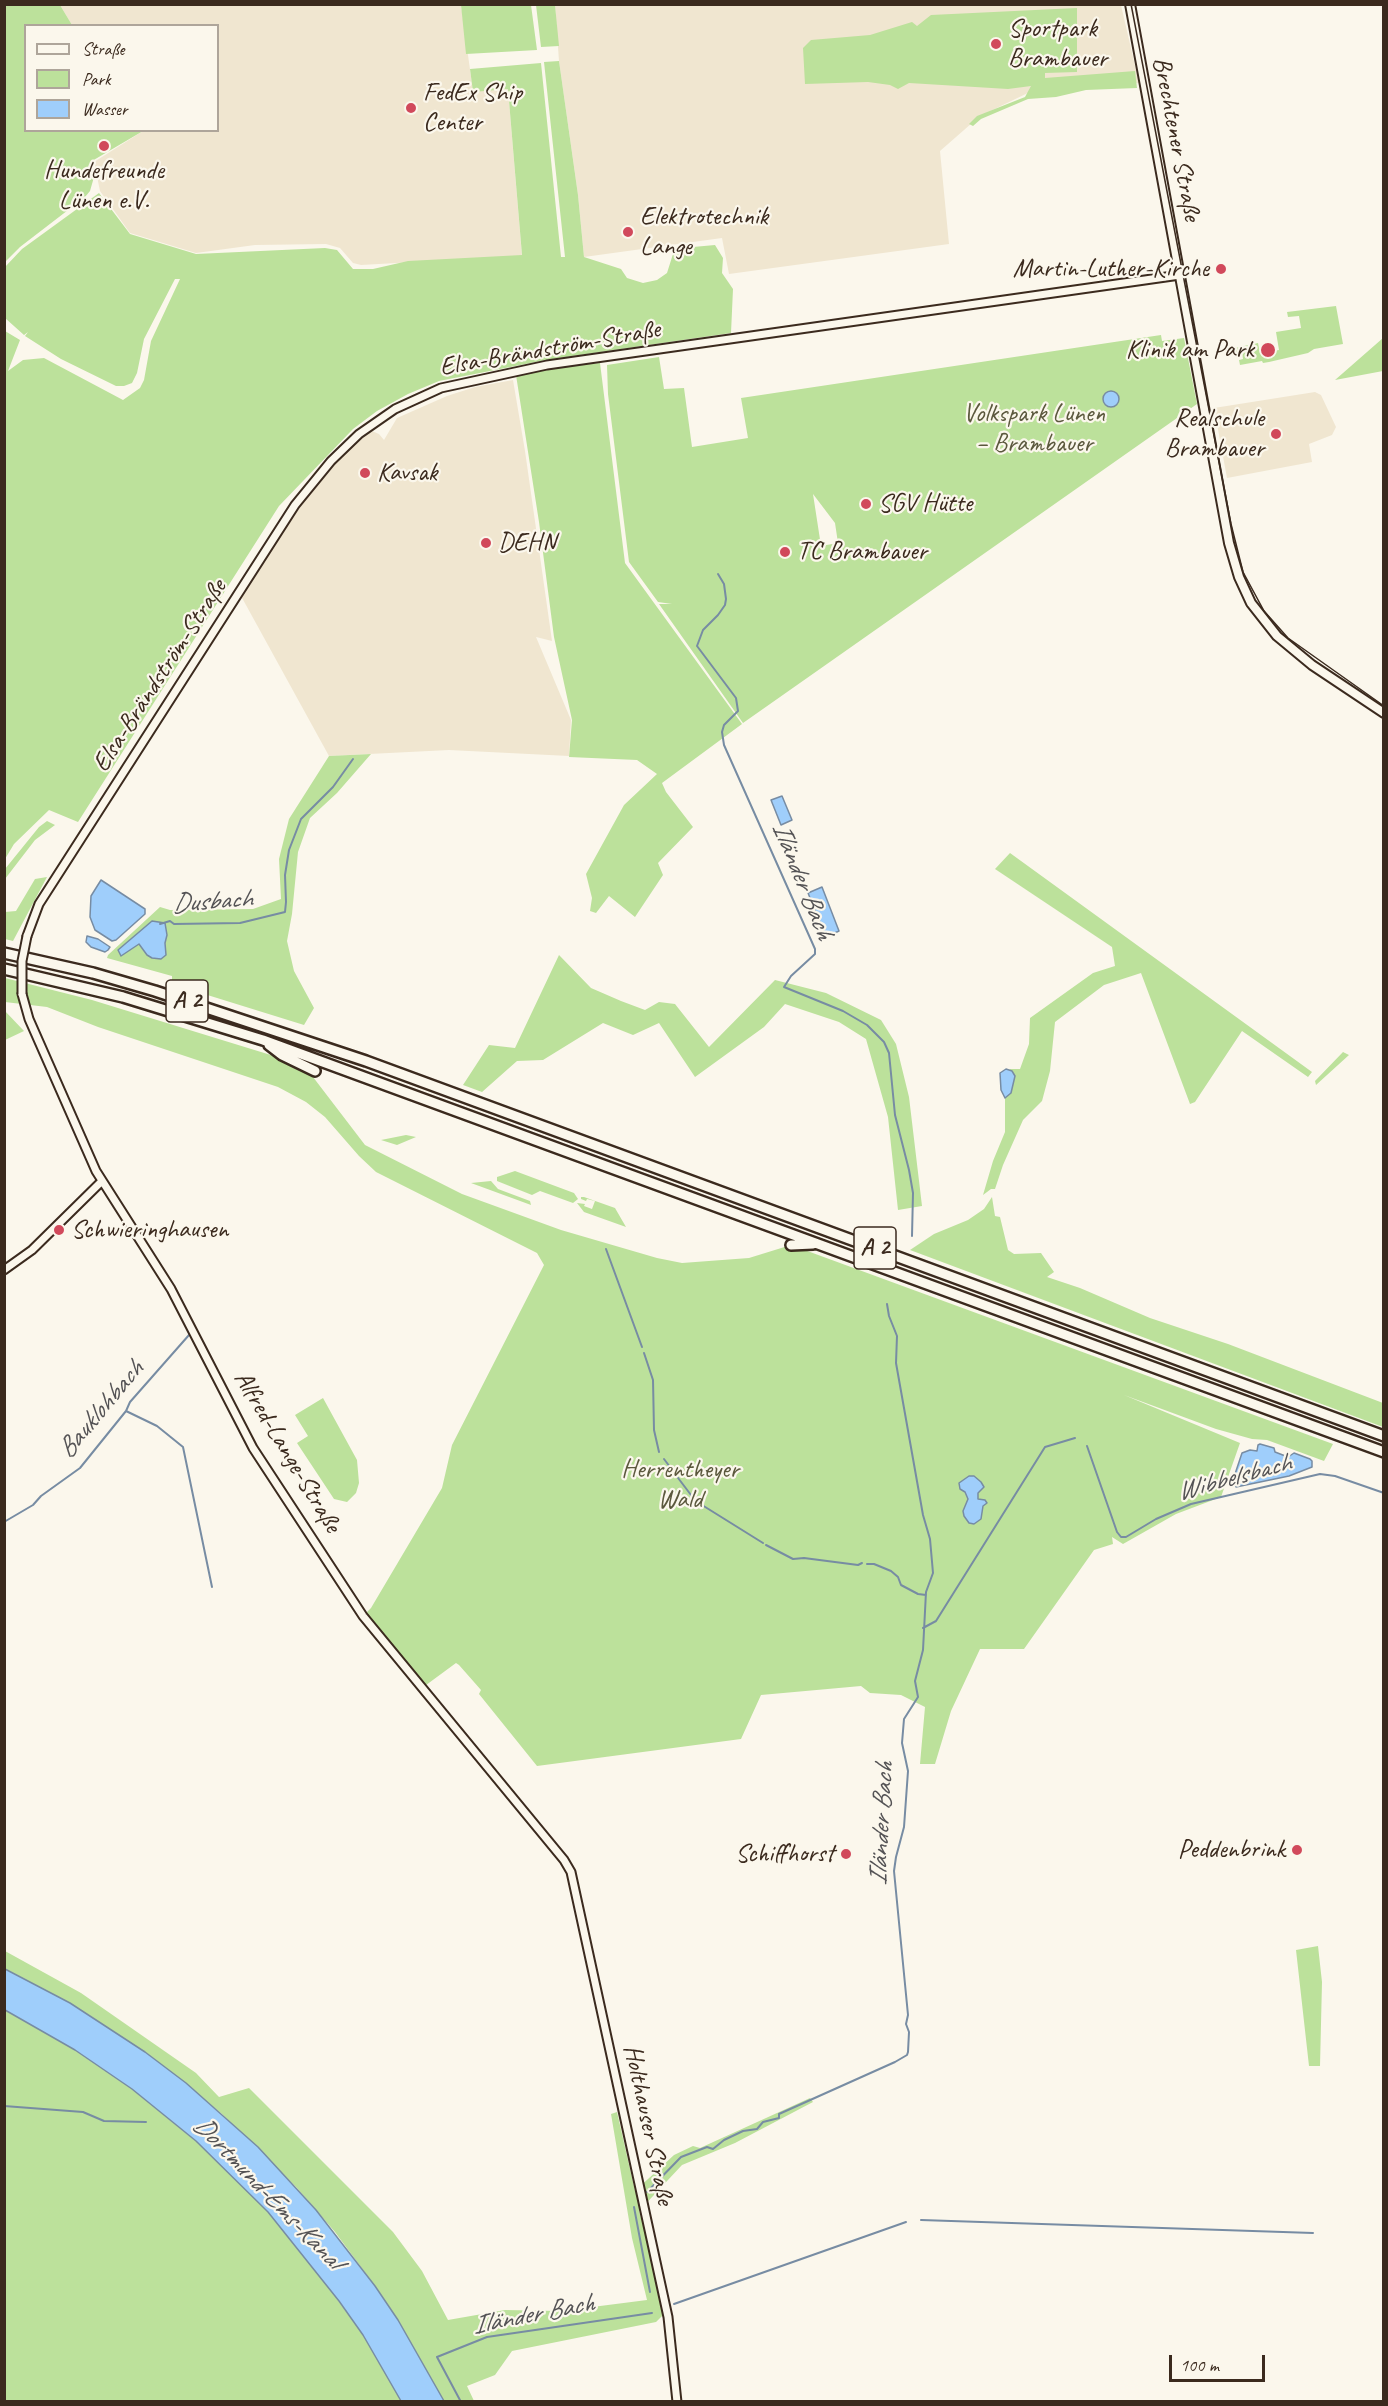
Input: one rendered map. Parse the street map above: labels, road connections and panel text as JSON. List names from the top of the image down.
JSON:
{
  "streets": {
    "highway": ["A 2"],
    "main road": ["Brechtener Straße"],
    "street": ["Elsa-Brändström-Straße", "Alfred-Lange-Straße", "Holthauser Straße"]
  },
  "crossings": [
    ["Brechtener Straße", "Elsa-Brändström-Straße"],
    ["Elsa-Brändström-Straße", "Alfred-Lange-Straße"],
    ["Alfred-Lange-Straße", "Holthauser Straße"]
  ],
  "water": [
    "Iländer Bach",
    "Dusbach",
    "Bauklohbach",
    "Wibbelsbach",
    "Dortmund-Ems-Kanal"
  ],
  "parks": ["Volkspark Lünen – Brambauer", "Herrentheyer Wald"],
  "places": [
    "Sportpark Brambauer",
    "FedEx Ship Center",
    "Hundefreunde Lünen e.V.",
    "Elektrotechnik Lange",
    "Martin-Luther-Kirche",
    "Klinik am Park",
    "Realschule Brambauer",
    "Kavsak",
    "SGV Hütte",
    "DEHN",
    "TC Brambauer",
    "Schwieringhausen",
    "Peddenbrink",
    "Schiffhorst"
  ],
  "legend": ["Straße", "Park", "Wasser"],
  "scale_bar": "100 m"
}
